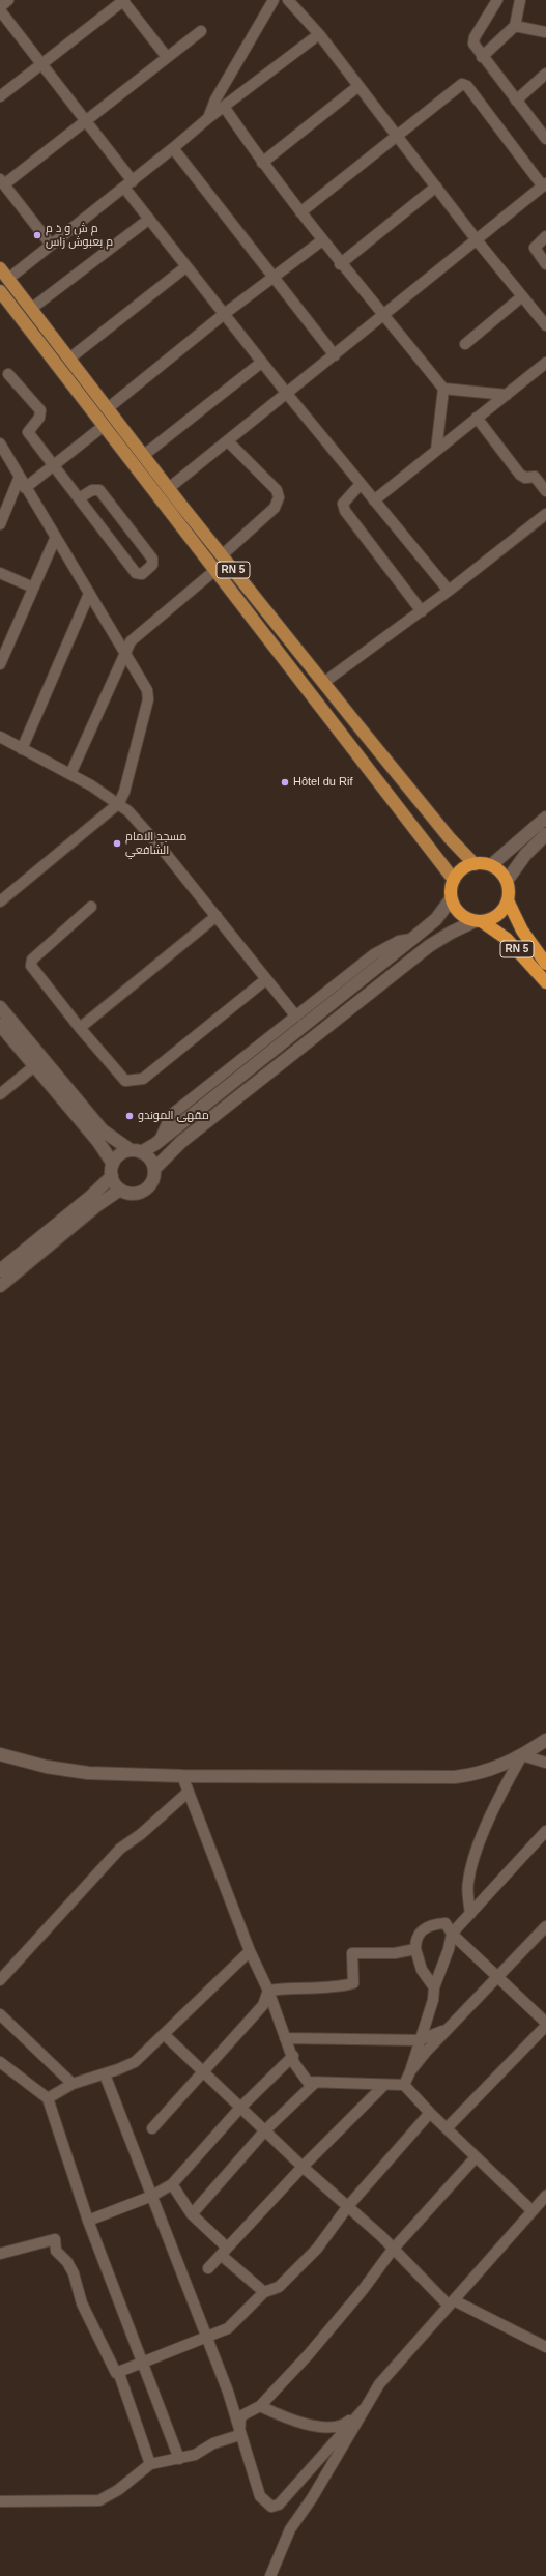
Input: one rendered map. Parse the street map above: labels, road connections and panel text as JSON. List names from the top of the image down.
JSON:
{
  "streets": {
    "highway": ["RN 5"]
  },
  "places": [
    "م ش و ذ م م بعبوش زاس",
    "Hôtel du Rif",
    "مسجد الامام الشافعي",
    "مقهى الموندو"
  ]
}
